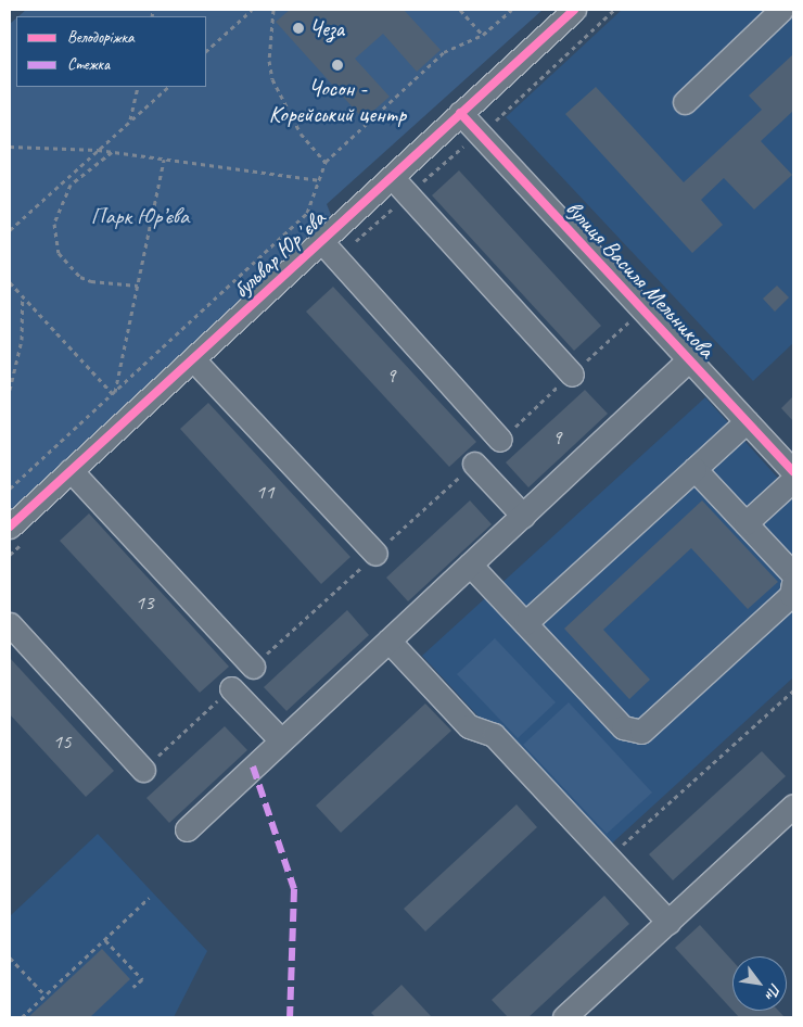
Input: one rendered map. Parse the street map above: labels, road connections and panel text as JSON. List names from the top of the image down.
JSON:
{
  "streets": {
    "street": ["бульвар Юрʼєва", "вулиця Василя Мельникова"]
  },
  "crossings": [
    ["бульвар Юрʼєва", "вулиця Василя Мельникова"]
  ],
  "parks": ["Парк Юр’єва"],
  "places": ["Чеза", "Чосон - Корейський центр"],
  "house_numbers": [
    "9",
    "9",
    "11",
    "13",
    "15"
  ],
  "legend": ["Велодоріжка", "Стежка"],
  "north": "bottom right"
}
